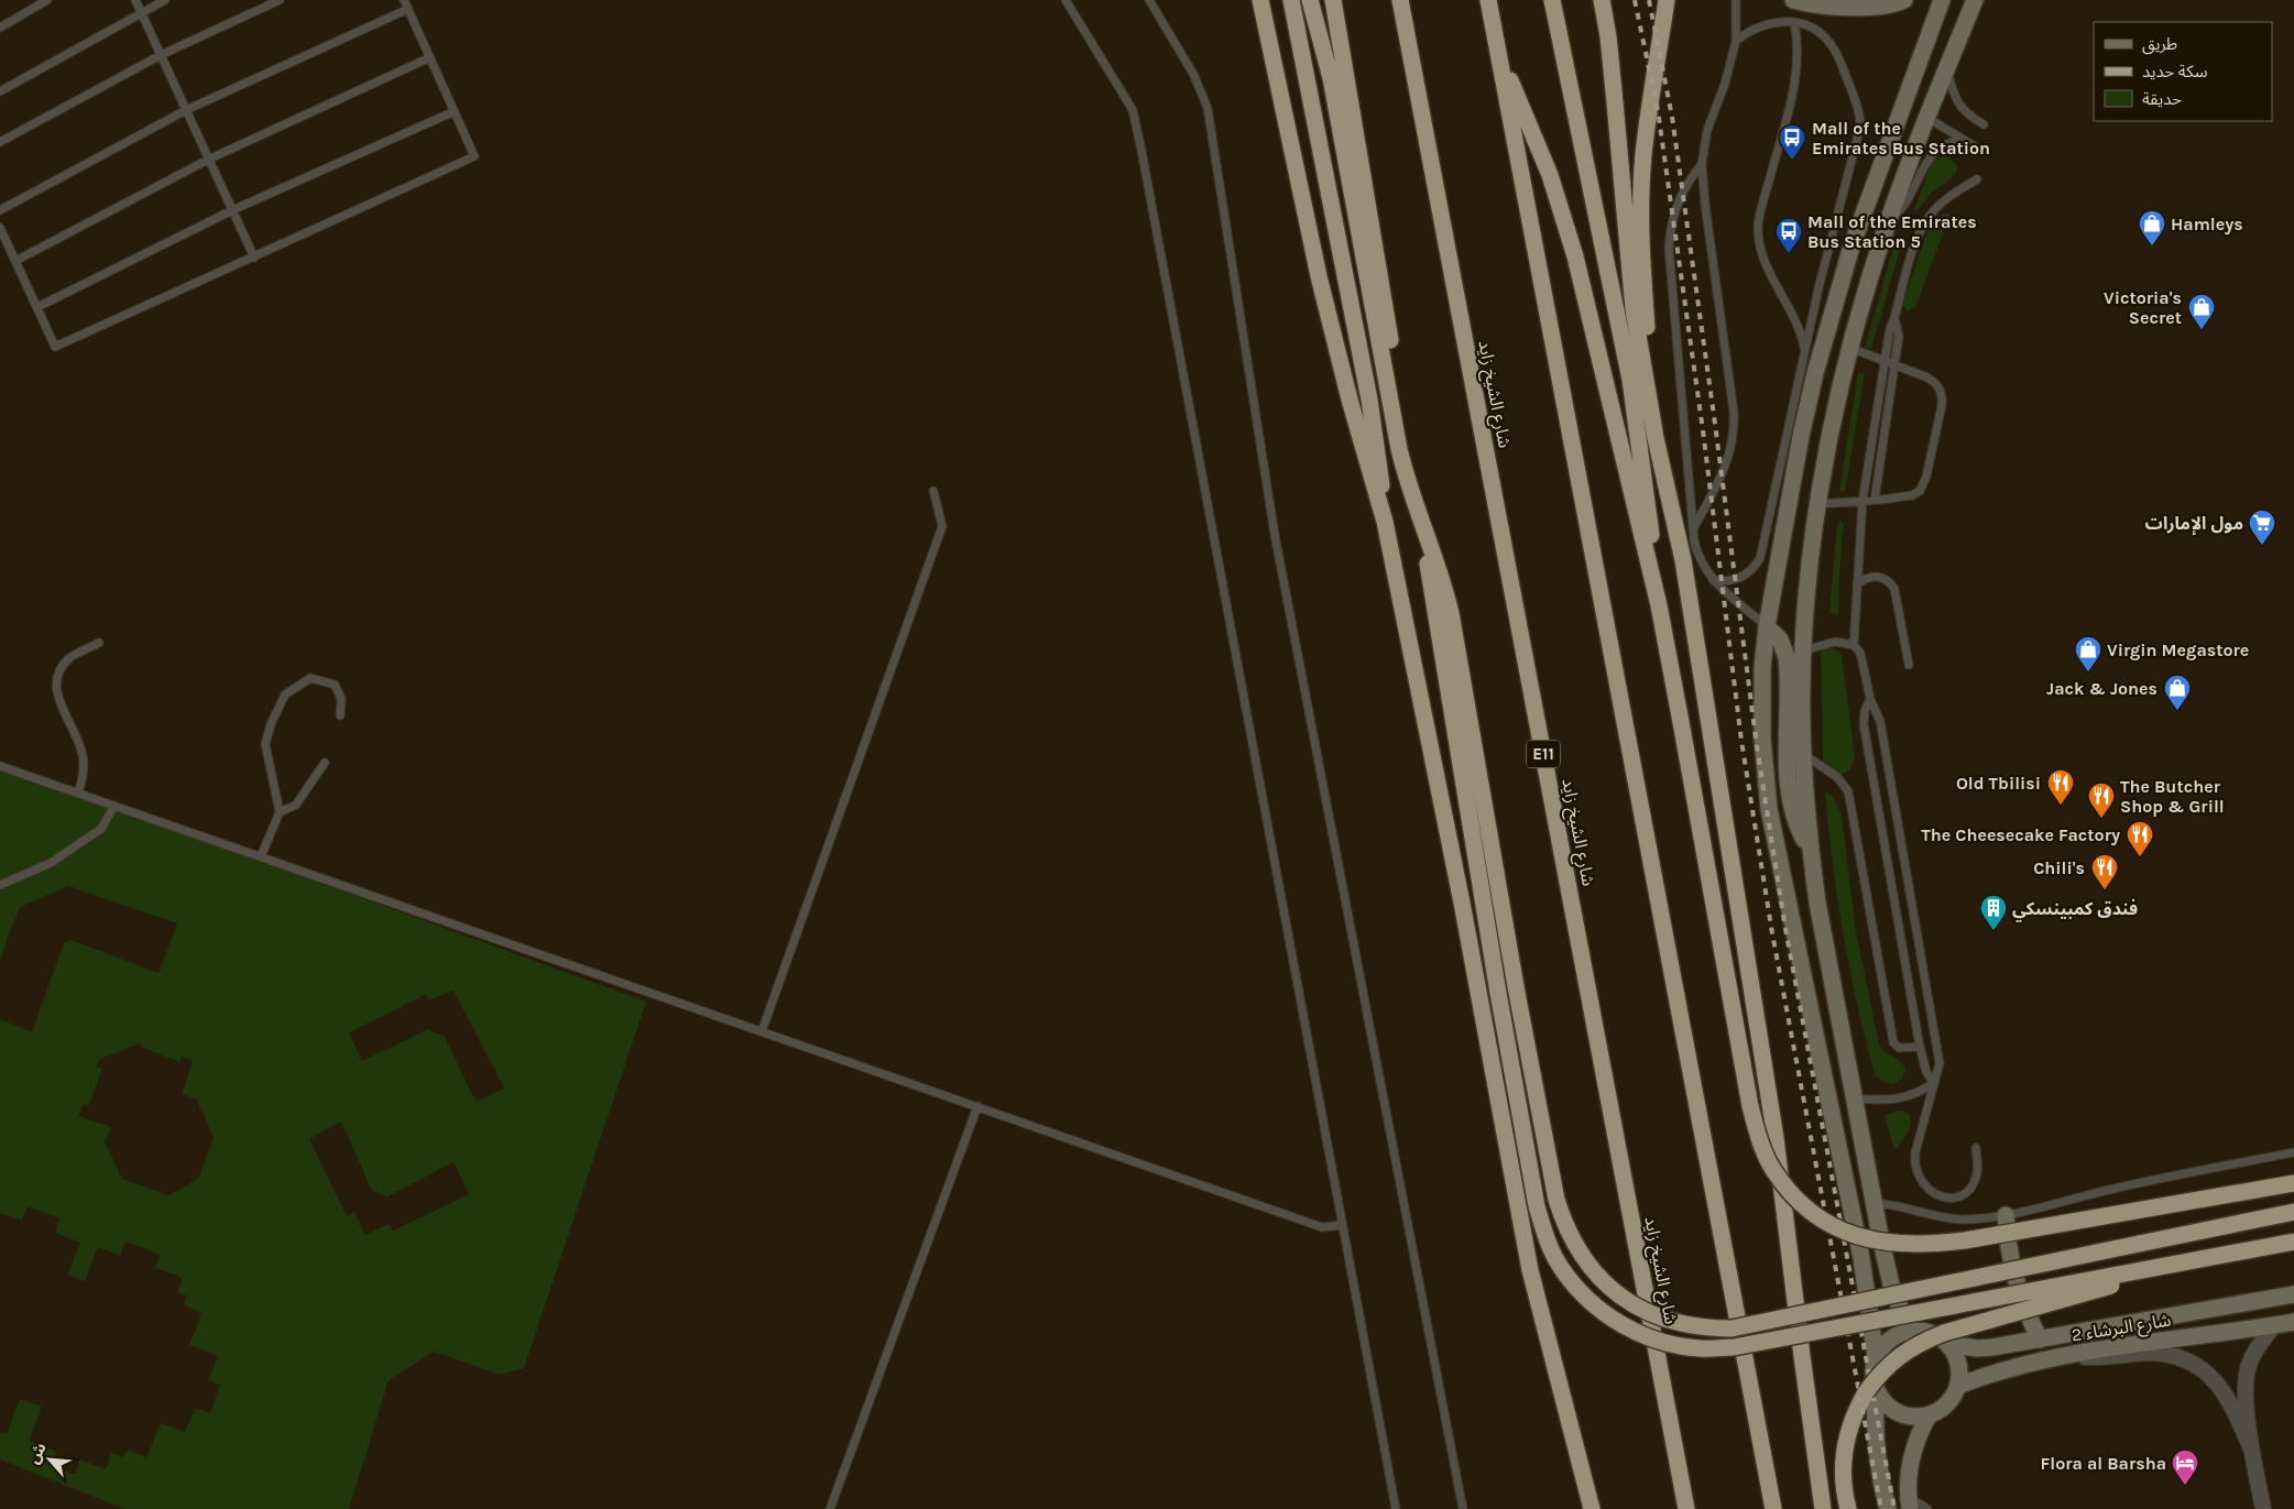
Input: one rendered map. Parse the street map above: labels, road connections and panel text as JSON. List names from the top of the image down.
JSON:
{
  "streets": {
    "highway": ["شارع الشيخ زايد", "E11"],
    "street": ["شارع البرشاء 2"]
  },
  "places": {
    "bus stop": ["Mall of the Emirates Bus Station", "Mall of the Emirates Bus Station 5"],
    "shop": [
      "Hamleys",
      "Victoria's Secret",
      "Virgin Megastore",
      "Jack & Jones"
    ],
    "supermarket": ["مول الإمارات"],
    "restaurant": [
      "Old Tbilisi",
      "The Butcher Shop & Grill",
      "The Cheesecake Factory",
      "Chili's"
    ],
    "building": ["فندق كمبينسكي"],
    "hotel": ["Flora al Barsha"]
  },
  "legend": ["طريق", "سكة حديد", "حديقة"],
  "north": "top left"
}
